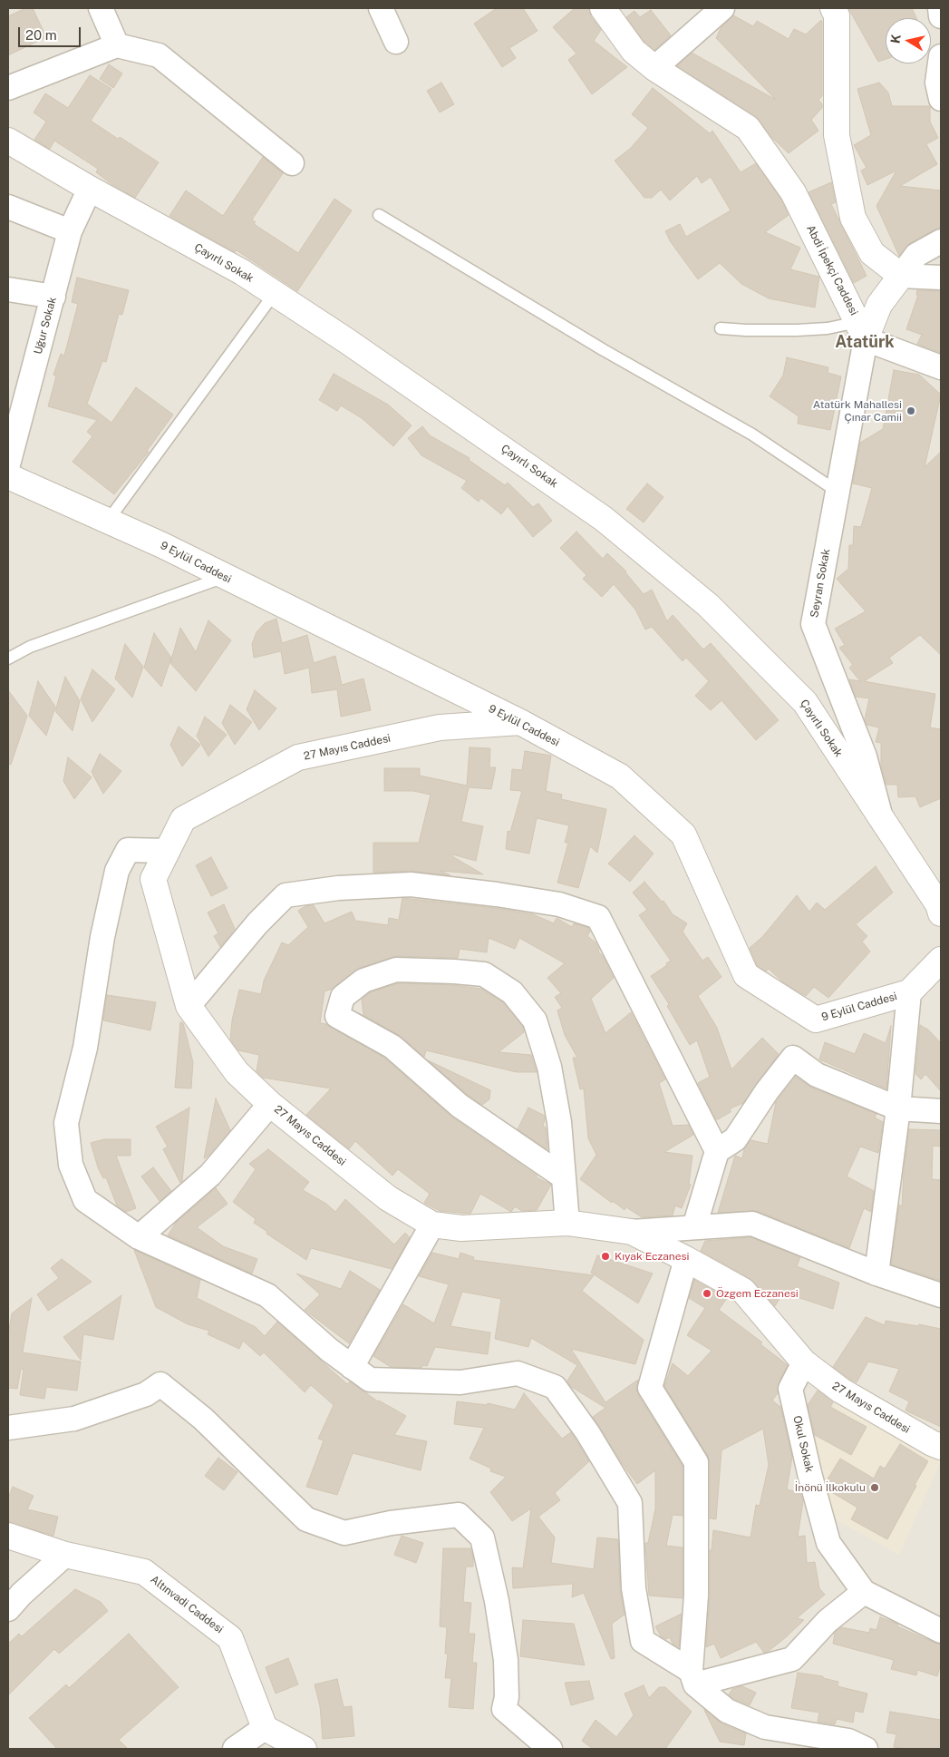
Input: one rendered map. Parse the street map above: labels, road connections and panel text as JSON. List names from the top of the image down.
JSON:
{
  "streets": {
    "street": [
      "Çayırlı Sokak",
      "Abdi İpekçi Caddesi",
      "Uğur Sokak",
      "9 Eylül Caddesi",
      "Seyran Sokak",
      "27 Mayıs Caddesi",
      "Okul Sokak",
      "Altınvadi Caddesi"
    ]
  },
  "crossings": [
    ["Çayırlı Sokak", "Uğur Sokak"],
    ["Çayırlı Sokak", "Seyran Sokak"],
    ["Abdi İpekçi Caddesi", "Seyran Sokak"],
    ["9 Eylül Caddesi", "27 Mayıs Caddesi"],
    ["27 Mayıs Caddesi", "Okul Sokak"]
  ],
  "districts": ["Atatürk"],
  "places": [
    "Atatürk Mahallesi Çınar Camii",
    "Kıyak Eczanesi",
    "Özgem Eczanesi",
    "İnönü İlkokulu"
  ],
  "scale_bar": "20 m",
  "north": "left"
}
